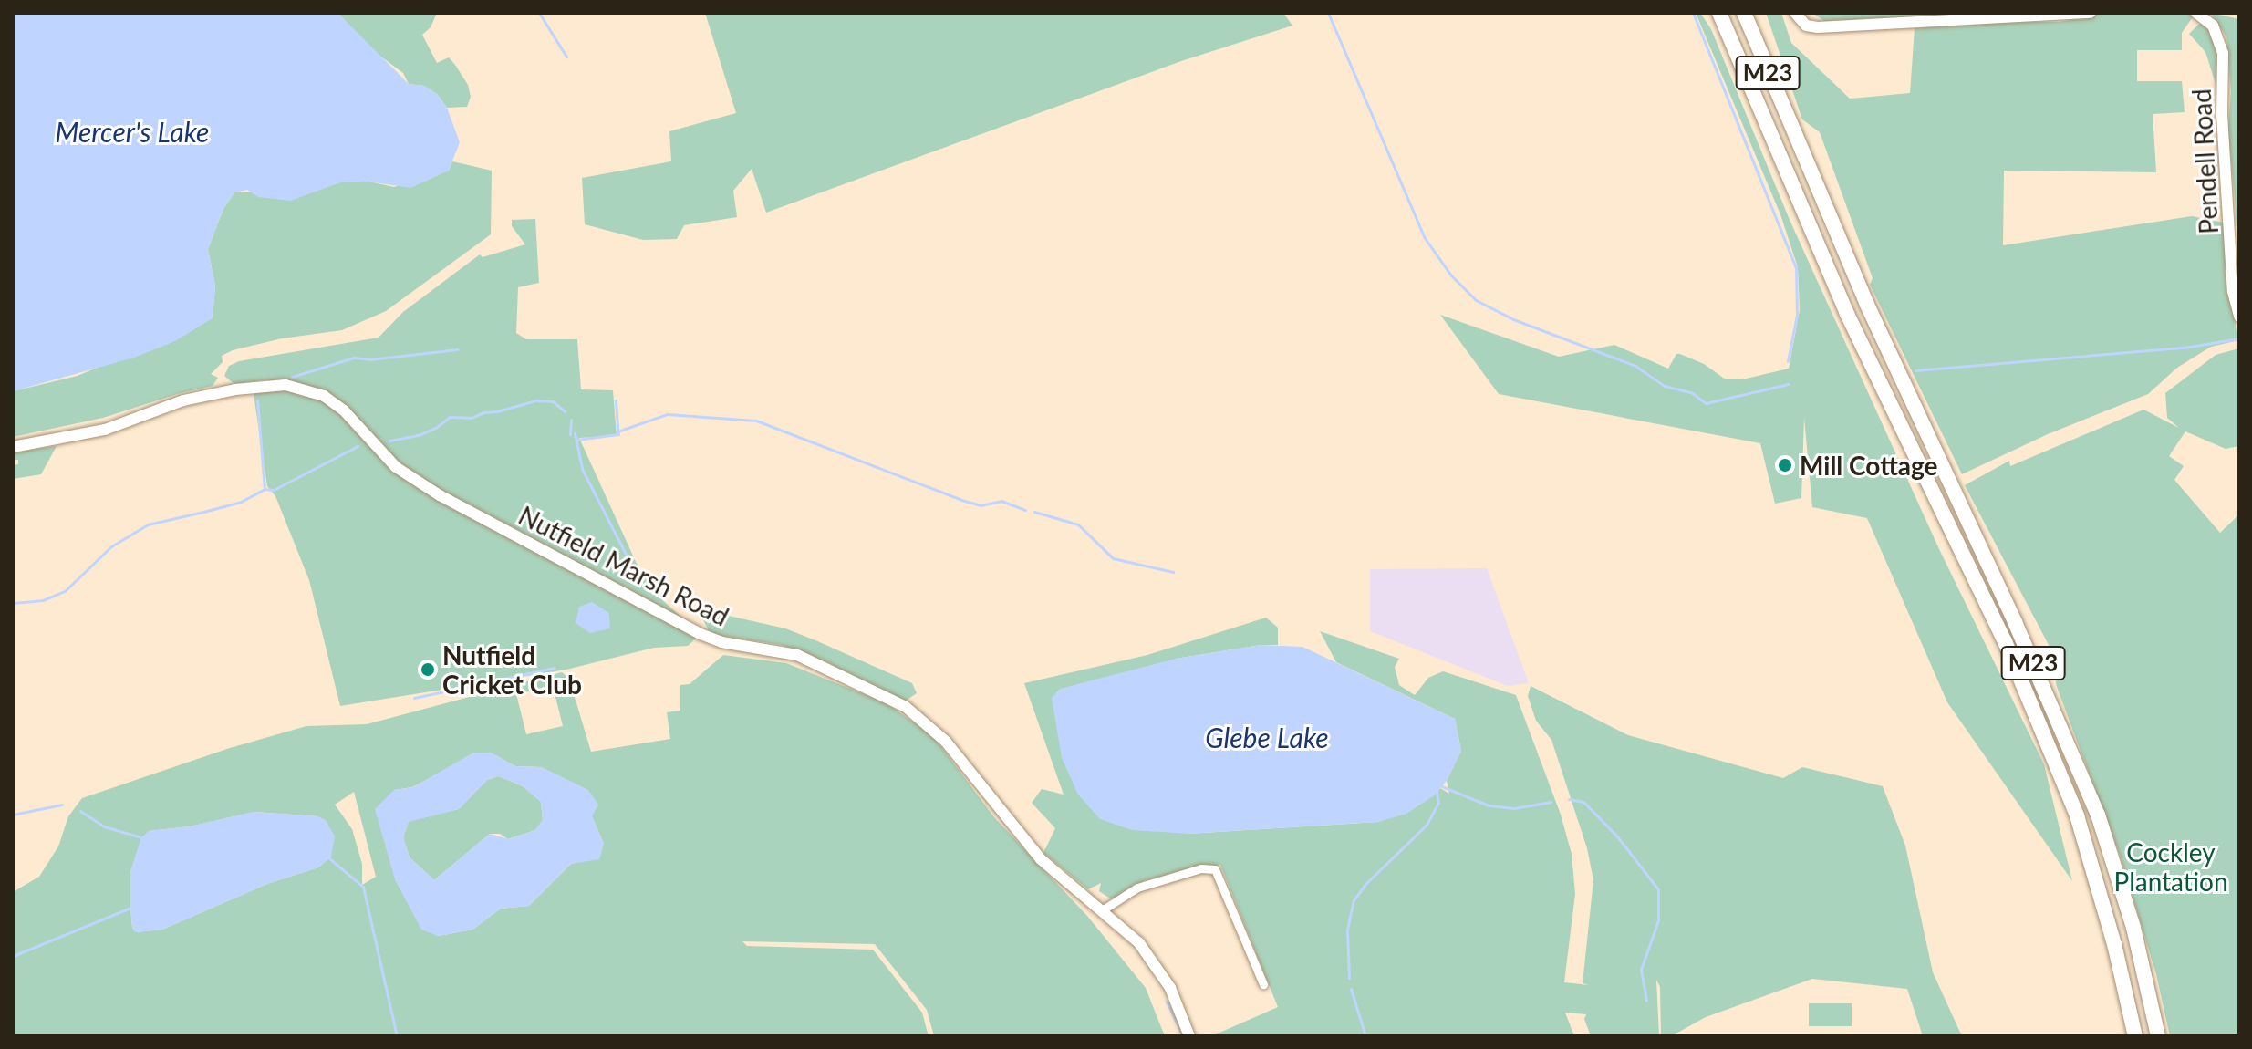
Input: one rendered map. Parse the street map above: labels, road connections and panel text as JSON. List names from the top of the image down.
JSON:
{
  "streets": {
    "highway": ["M23"],
    "street": ["Pendell Road", "Nutfield Marsh Road"]
  },
  "water": ["Mercer's Lake", "Glebe Lake"],
  "parks": ["Cockley Plantation"],
  "places": ["Mill Cottage", "Nutfield Cricket Club"]
}
